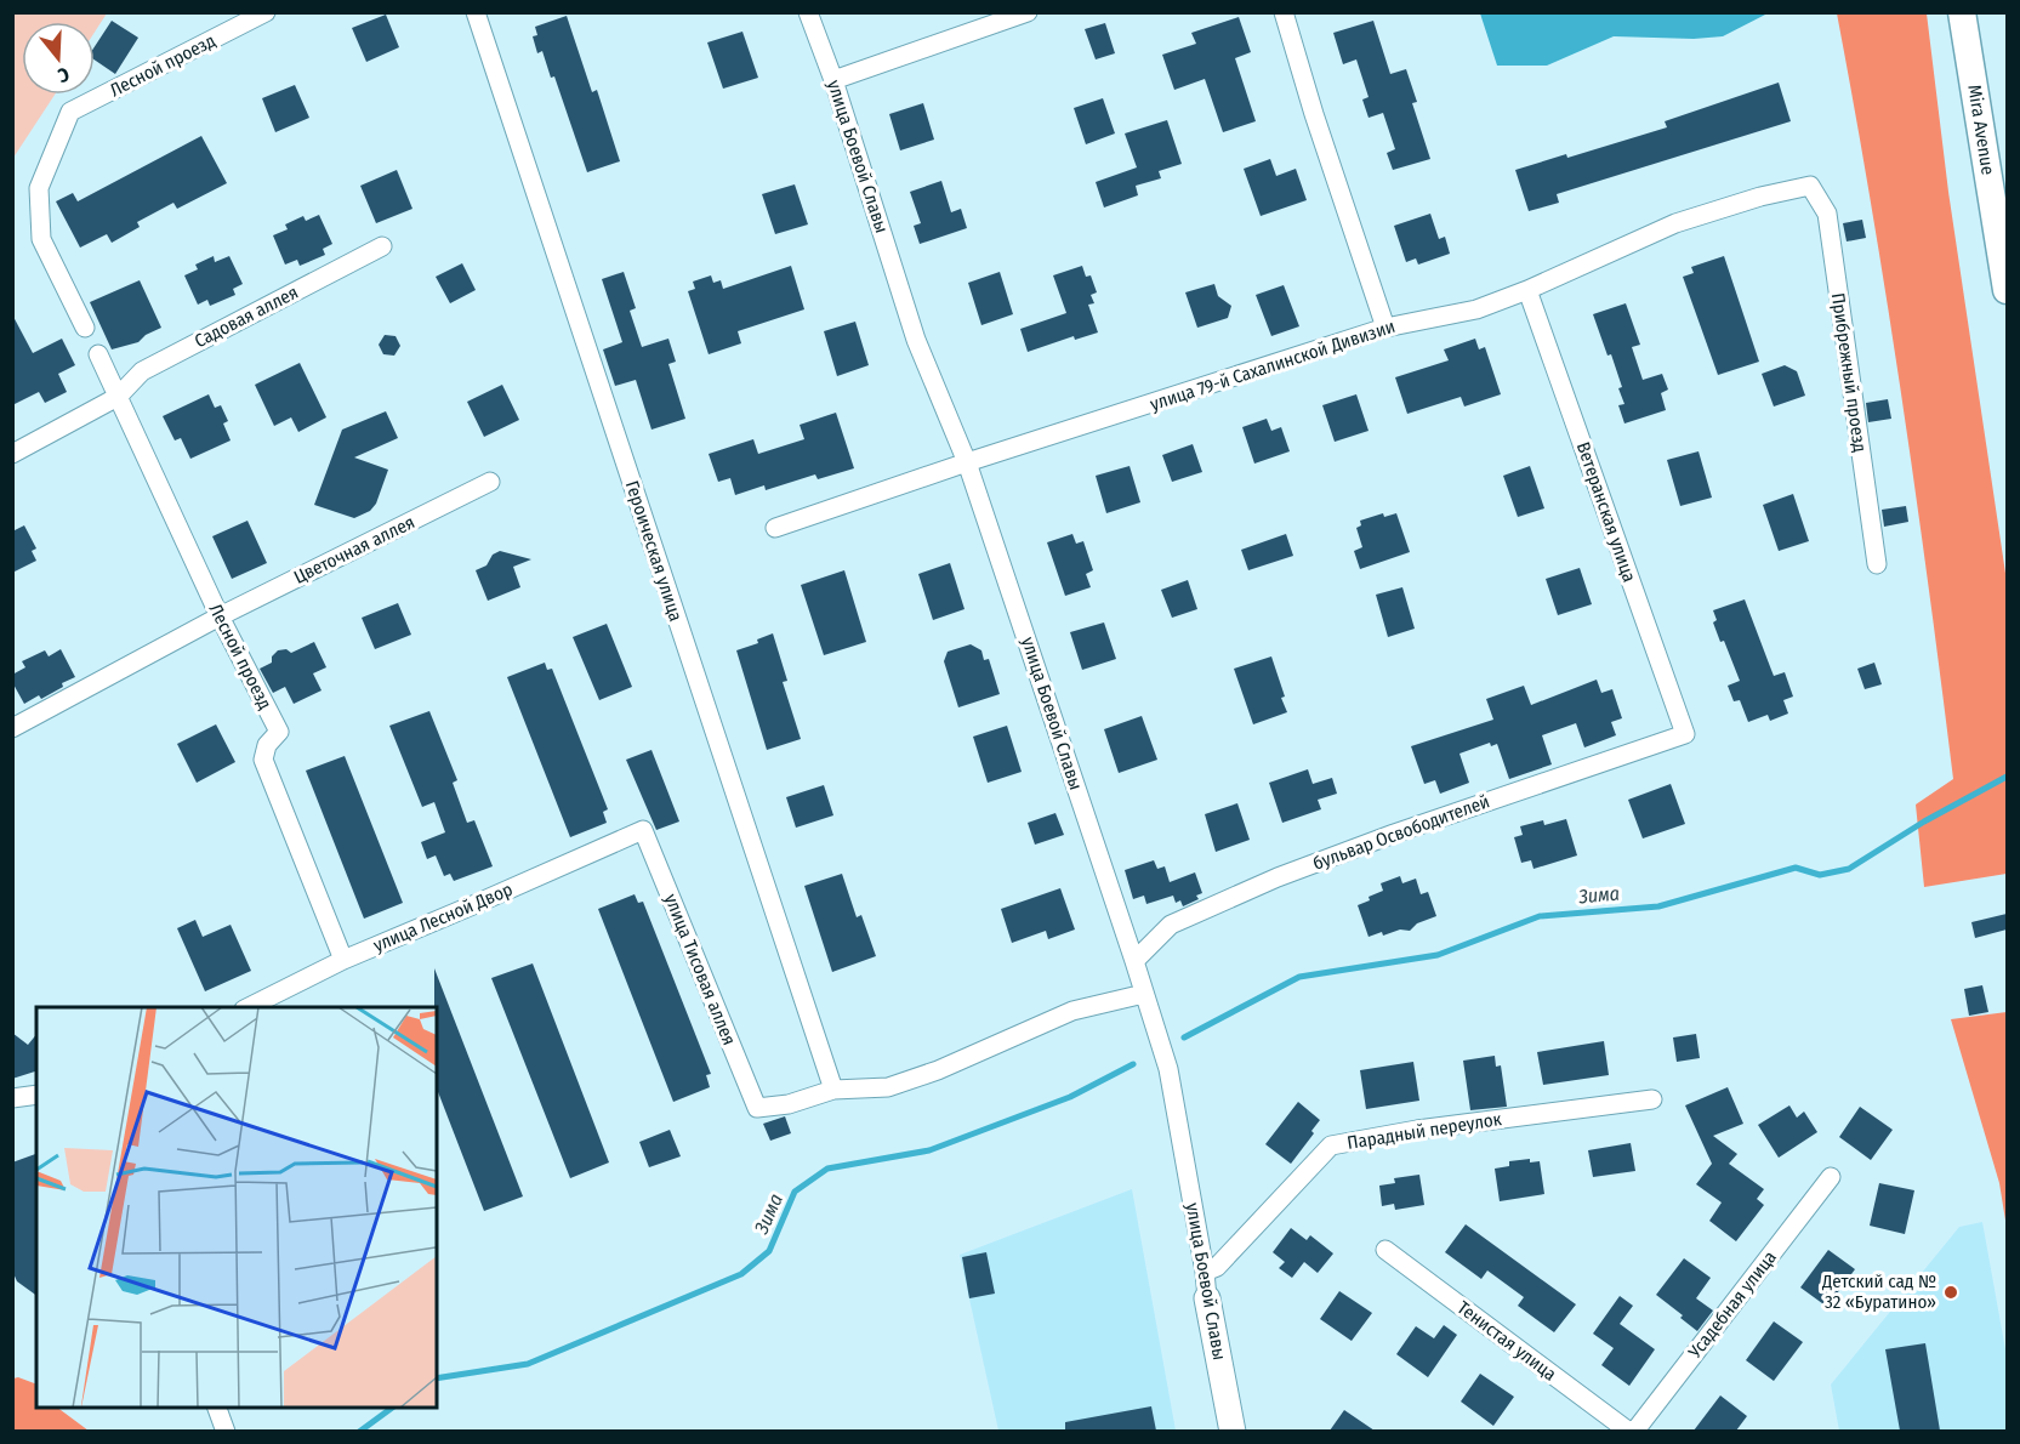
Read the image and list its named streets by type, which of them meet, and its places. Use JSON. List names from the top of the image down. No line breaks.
{"streets":{"main road":["Mira Avenue"],"street":["Лесной проезд","улица Боевой Славы","Садовая аллея","улица 79-й Сахалинской Дивизии","Прибрежный проезд","Ветеранская улица","Цветочная аллея","Героическая улица","бульвар Освободителей","улица Лесной Двор","улица Тисовая аллея","Парадный переулок","Усадебная улица","Тенистая улица"]},"crossings":[["Лесной проезд","Садовая аллея"],["Лесной проезд","Цветочная аллея"],["Лесной проезд","улица Лесной Двор"],["улица Боевой Славы","улица 79-й Сахалинской Дивизии"],["улица Боевой Славы","бульвар Освободителей"],["улица Боевой Славы","Парадный переулок"],["улица 79-й Сахалинской Дивизии","Прибрежный проезд"],["улица 79-й Сахалинской Дивизии","Ветеранская улица"],["Ветеранская улица","бульвар Освободителей"],["Героическая улица","улица Тисовая аллея"],["улица Лесной Двор","улица Тисовая аллея"],["Усадебная улица","Тенистая улица"]],"water":["Зима"],"places":["Детский сад № 32 «Буратино»"],"north":"bottom"}
